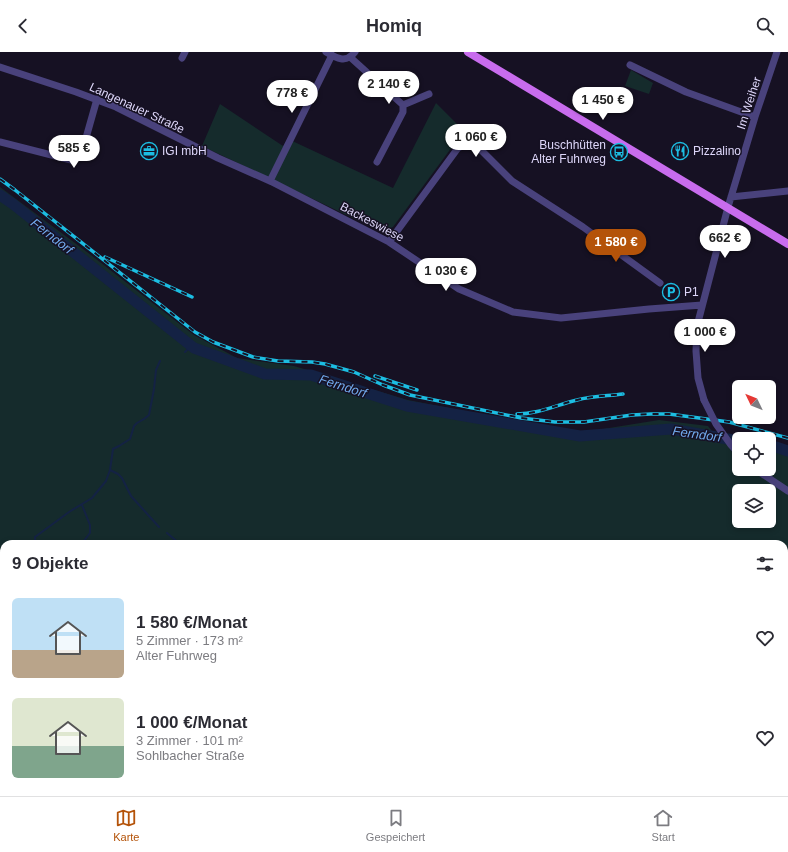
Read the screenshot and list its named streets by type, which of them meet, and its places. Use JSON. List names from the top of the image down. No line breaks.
{"streets":{"street":["Im Weiher","Langenauer Straße","Backeswiese"]},"crossings":[["Im Weiher","Backeswiese"],["Langenauer Straße","Backeswiese"]],"water":["Ferndorf"],"places":{"office":["IGI mbH"],"restaurant":["Pizzalino"],"bus stop":["Buschhütten Alter Fuhrweg"],"parking":["P1"]},"north":"top left","page":{"header":"Homiq","price":["2 140 €","778 €","1 450 €","1 060 €","585 €","662 €","1 580 €","1 030 €","1 000 €"],"heading":"9 Objekte","list":[{"name":"1 580 €/Monat","note":"5 Zimmer · 173 m² · Alter Fuhrweg"},{"name":"1 000 €/Monat","note":"3 Zimmer · 101 m² · Sohlbacher Straße"}],"tabs":["Karte","Gespeichert","Start"]}}
